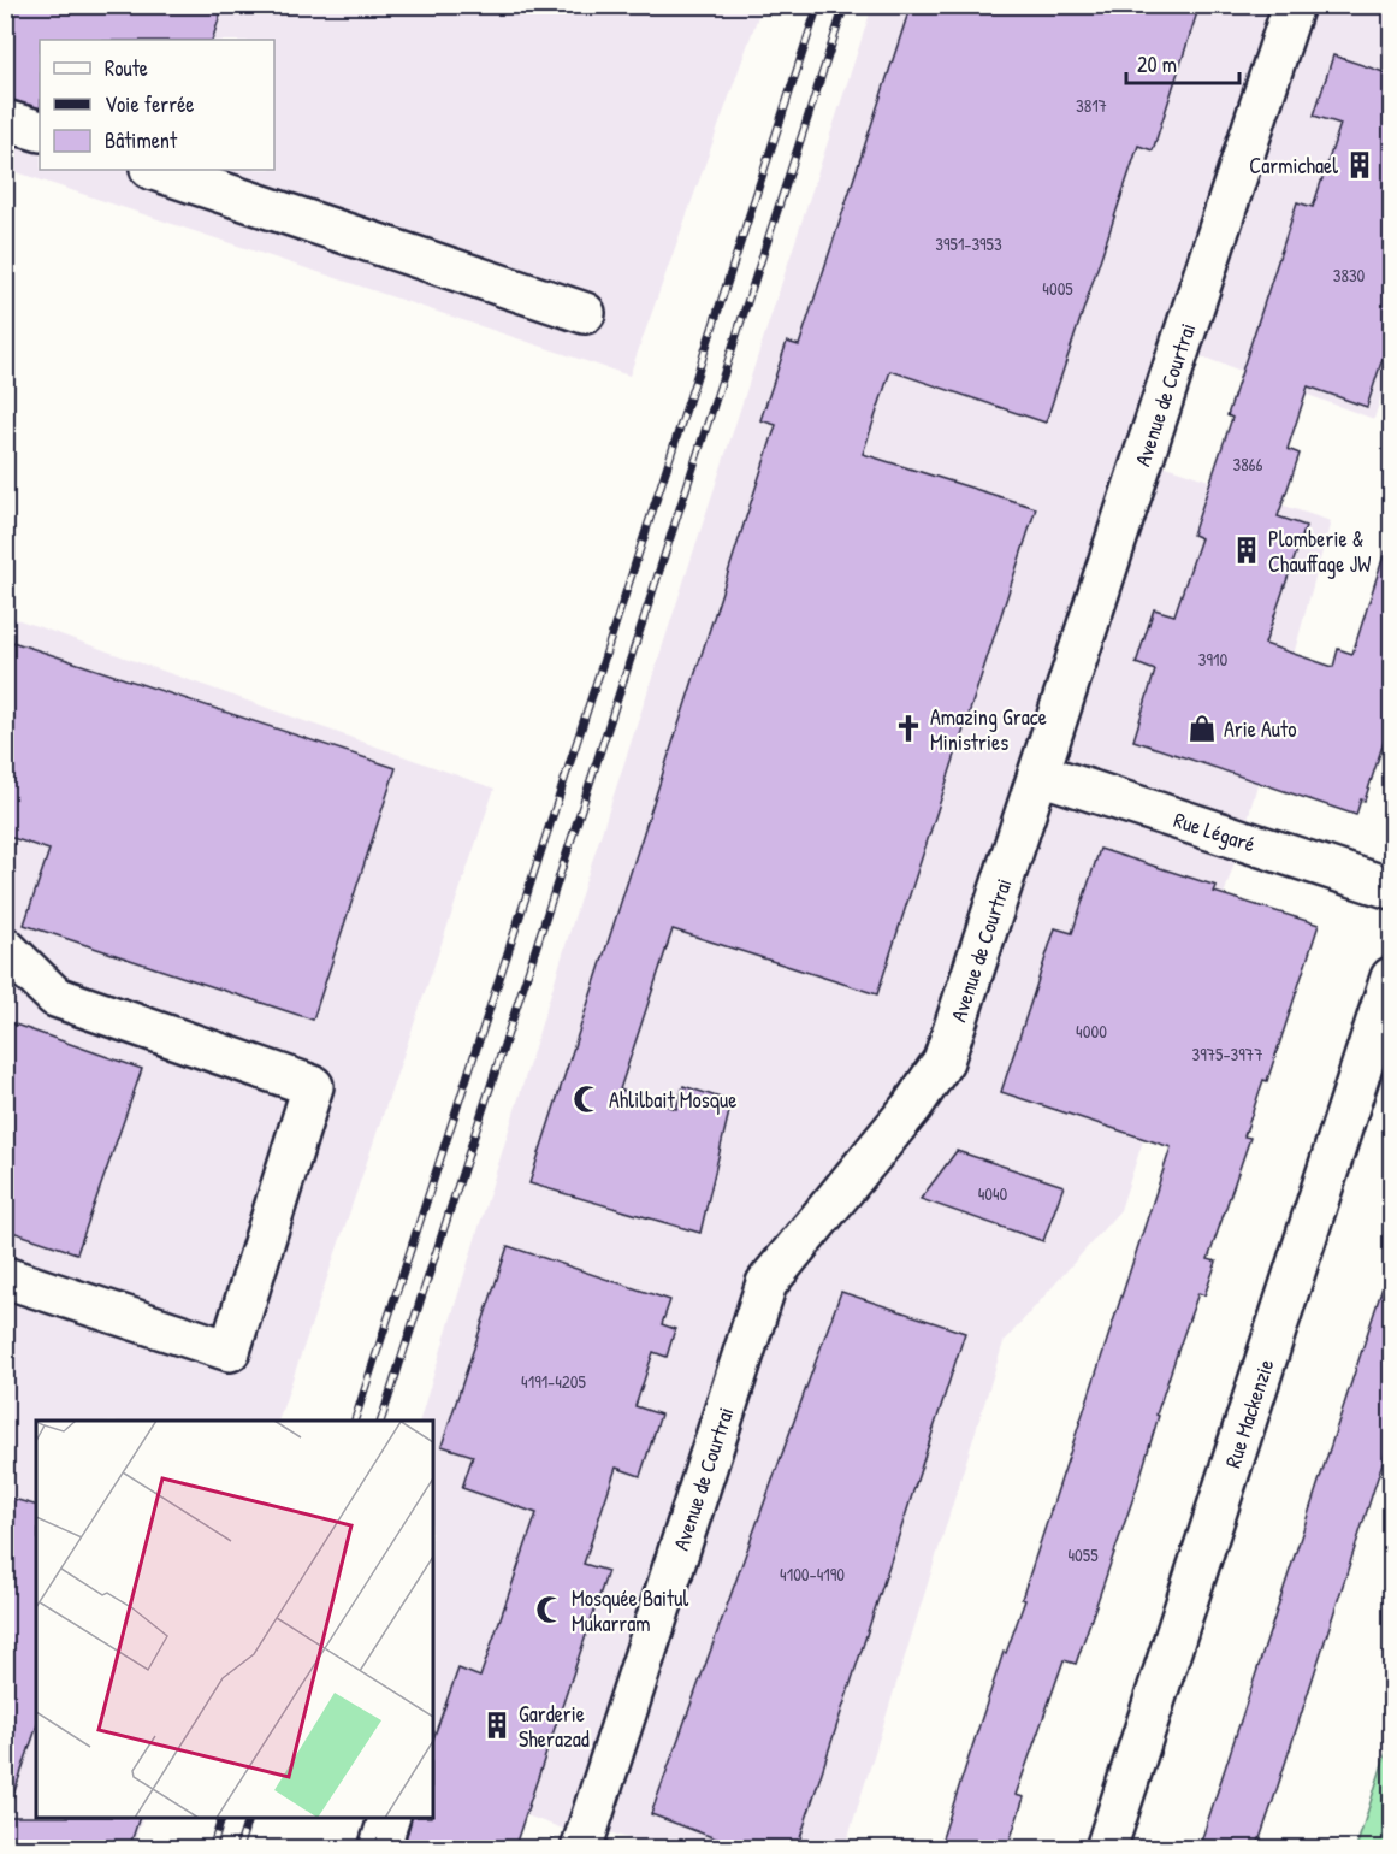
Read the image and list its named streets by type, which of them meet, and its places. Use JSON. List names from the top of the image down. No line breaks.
{"streets":{"street":["Avenue de Courtrai","Rue Légaré","Rue Mackenzie"]},"crossings":[["Avenue de Courtrai","Rue Légaré"]],"places":{"building":["Carmichael","Plomberie & Chauffage JW","Garderie Sherazad"],"church":["Amazing Grace Ministries"],"shop":["Arie Auto"],"mosque":["Ahlilbait Mosque","Mosquée Baitul Mukarram"]},"house_numbers":["3817","3951-3953","3830","4005","3866","3910","4000","3975-3977","4040","4191-4205","4055","4100-4190"],"legend":["Route","Voie ferrée","Bâtiment"],"scale_bar":"20 m"}
